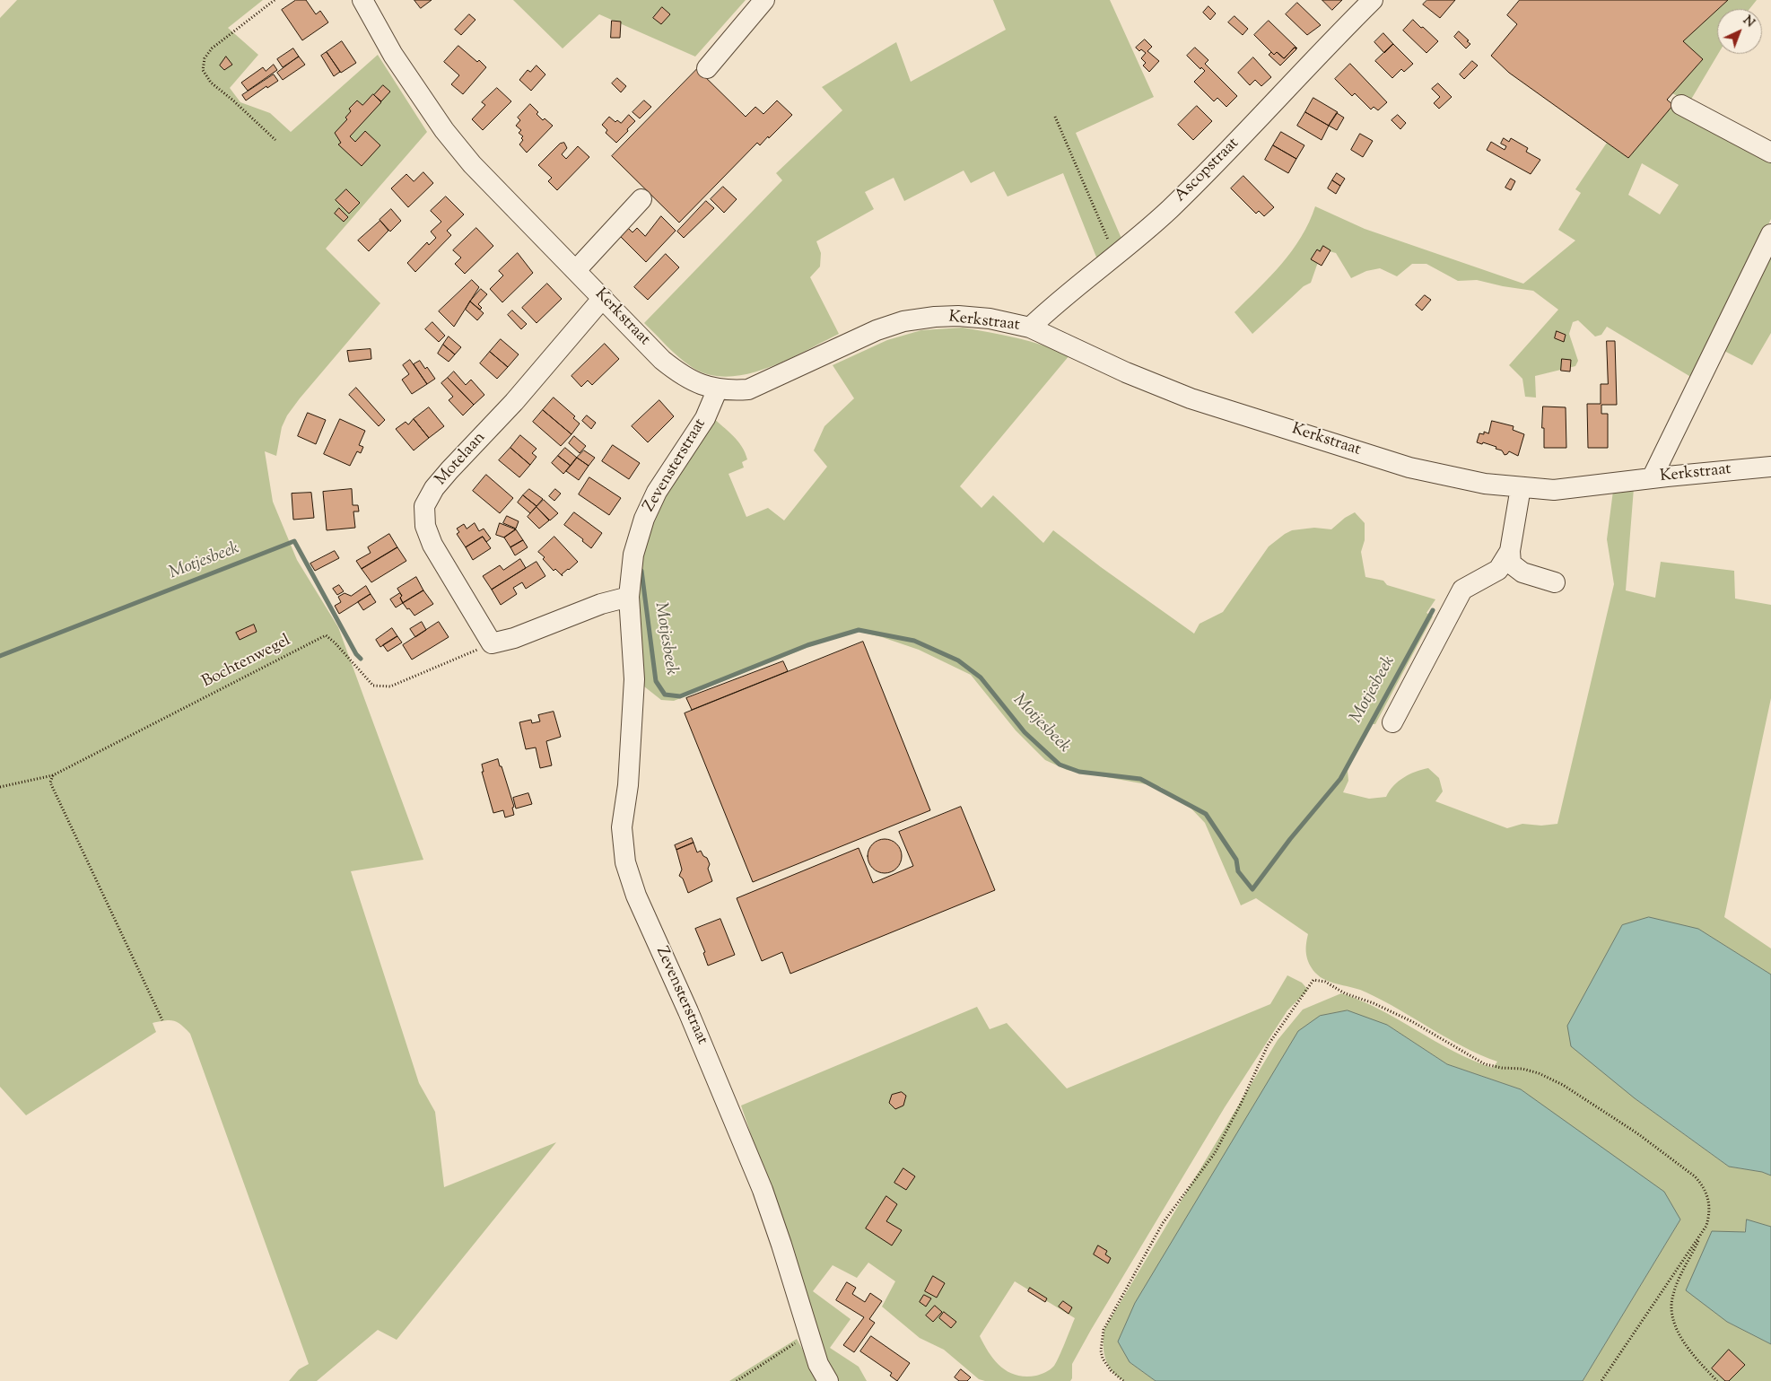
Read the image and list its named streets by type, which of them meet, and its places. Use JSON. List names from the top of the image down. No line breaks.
{"streets":{"street":["Ascopstraat","Kerkstraat","Motelaan","Zevensterstraat"],"path":["Bochtenwegel"]},"crossings":[["Ascopstraat","Kerkstraat"],["Kerkstraat","Motelaan"],["Kerkstraat","Zevensterstraat"],["Motelaan","Bochtenwegel"]],"water":["Motjesbeek"],"north":"top right"}
